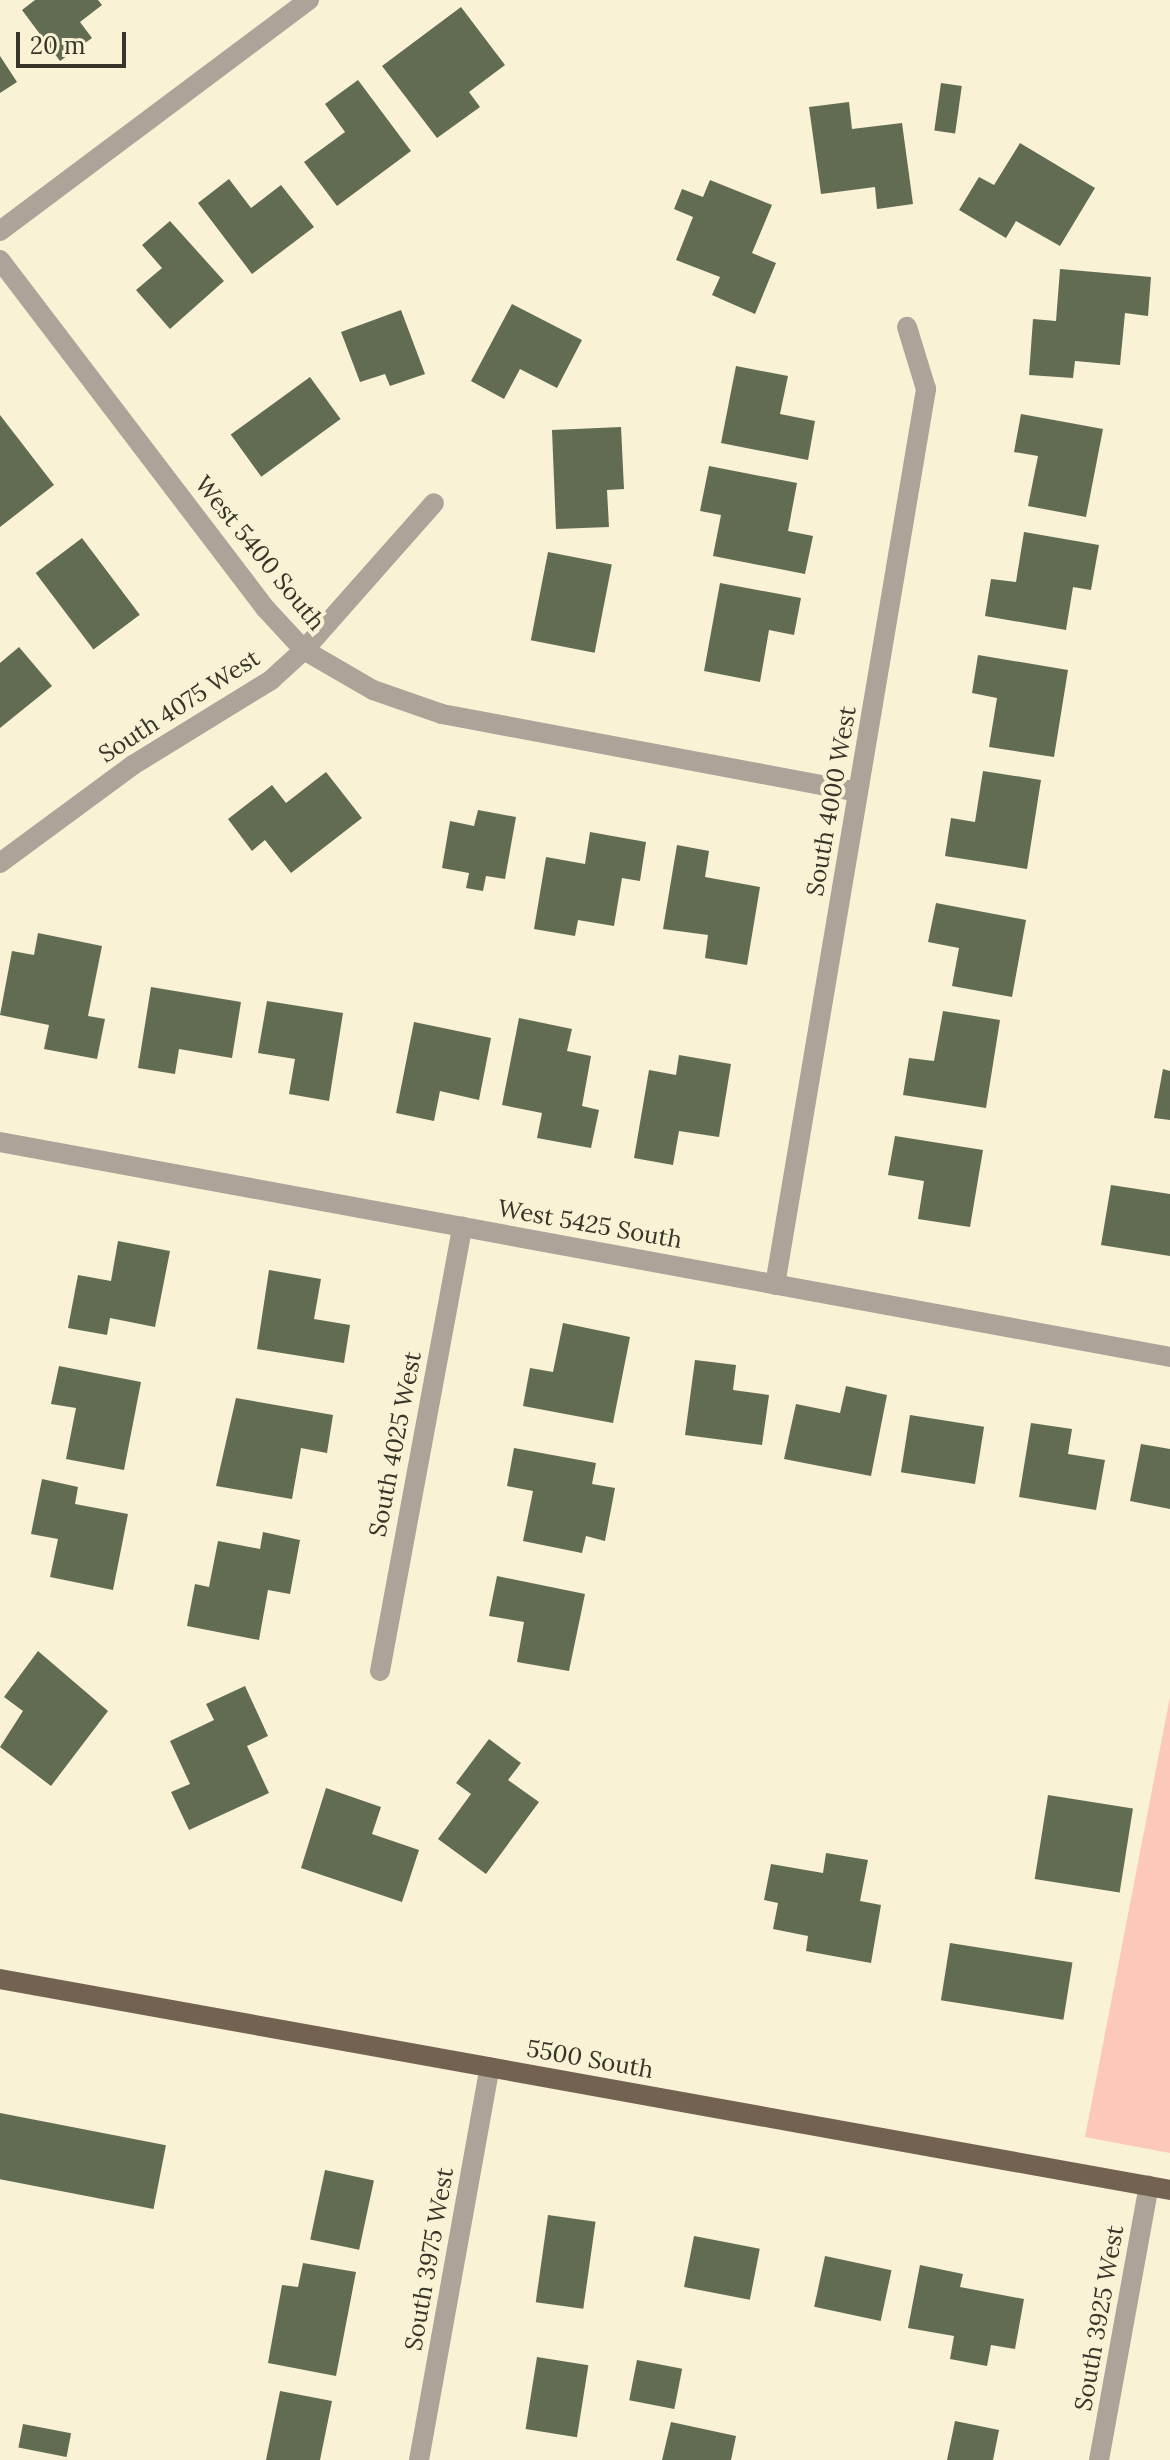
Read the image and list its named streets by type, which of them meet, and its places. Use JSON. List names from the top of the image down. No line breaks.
{"streets":{"main road":["5500 South"],"street":["West 5400 South","South 4075 West","South 4000 West","West 5425 South","South 4025 West","South 3975 West","South 3925 West"]},"crossings":[["West 5400 South","South 4075 West"],["West 5400 South","South 4000 West"],["South 4000 West","West 5425 South"],["West 5425 South","South 4025 West"],["5500 South","South 3975 West"],["5500 South","South 3925 West"]],"scale_bar":"20 m"}
